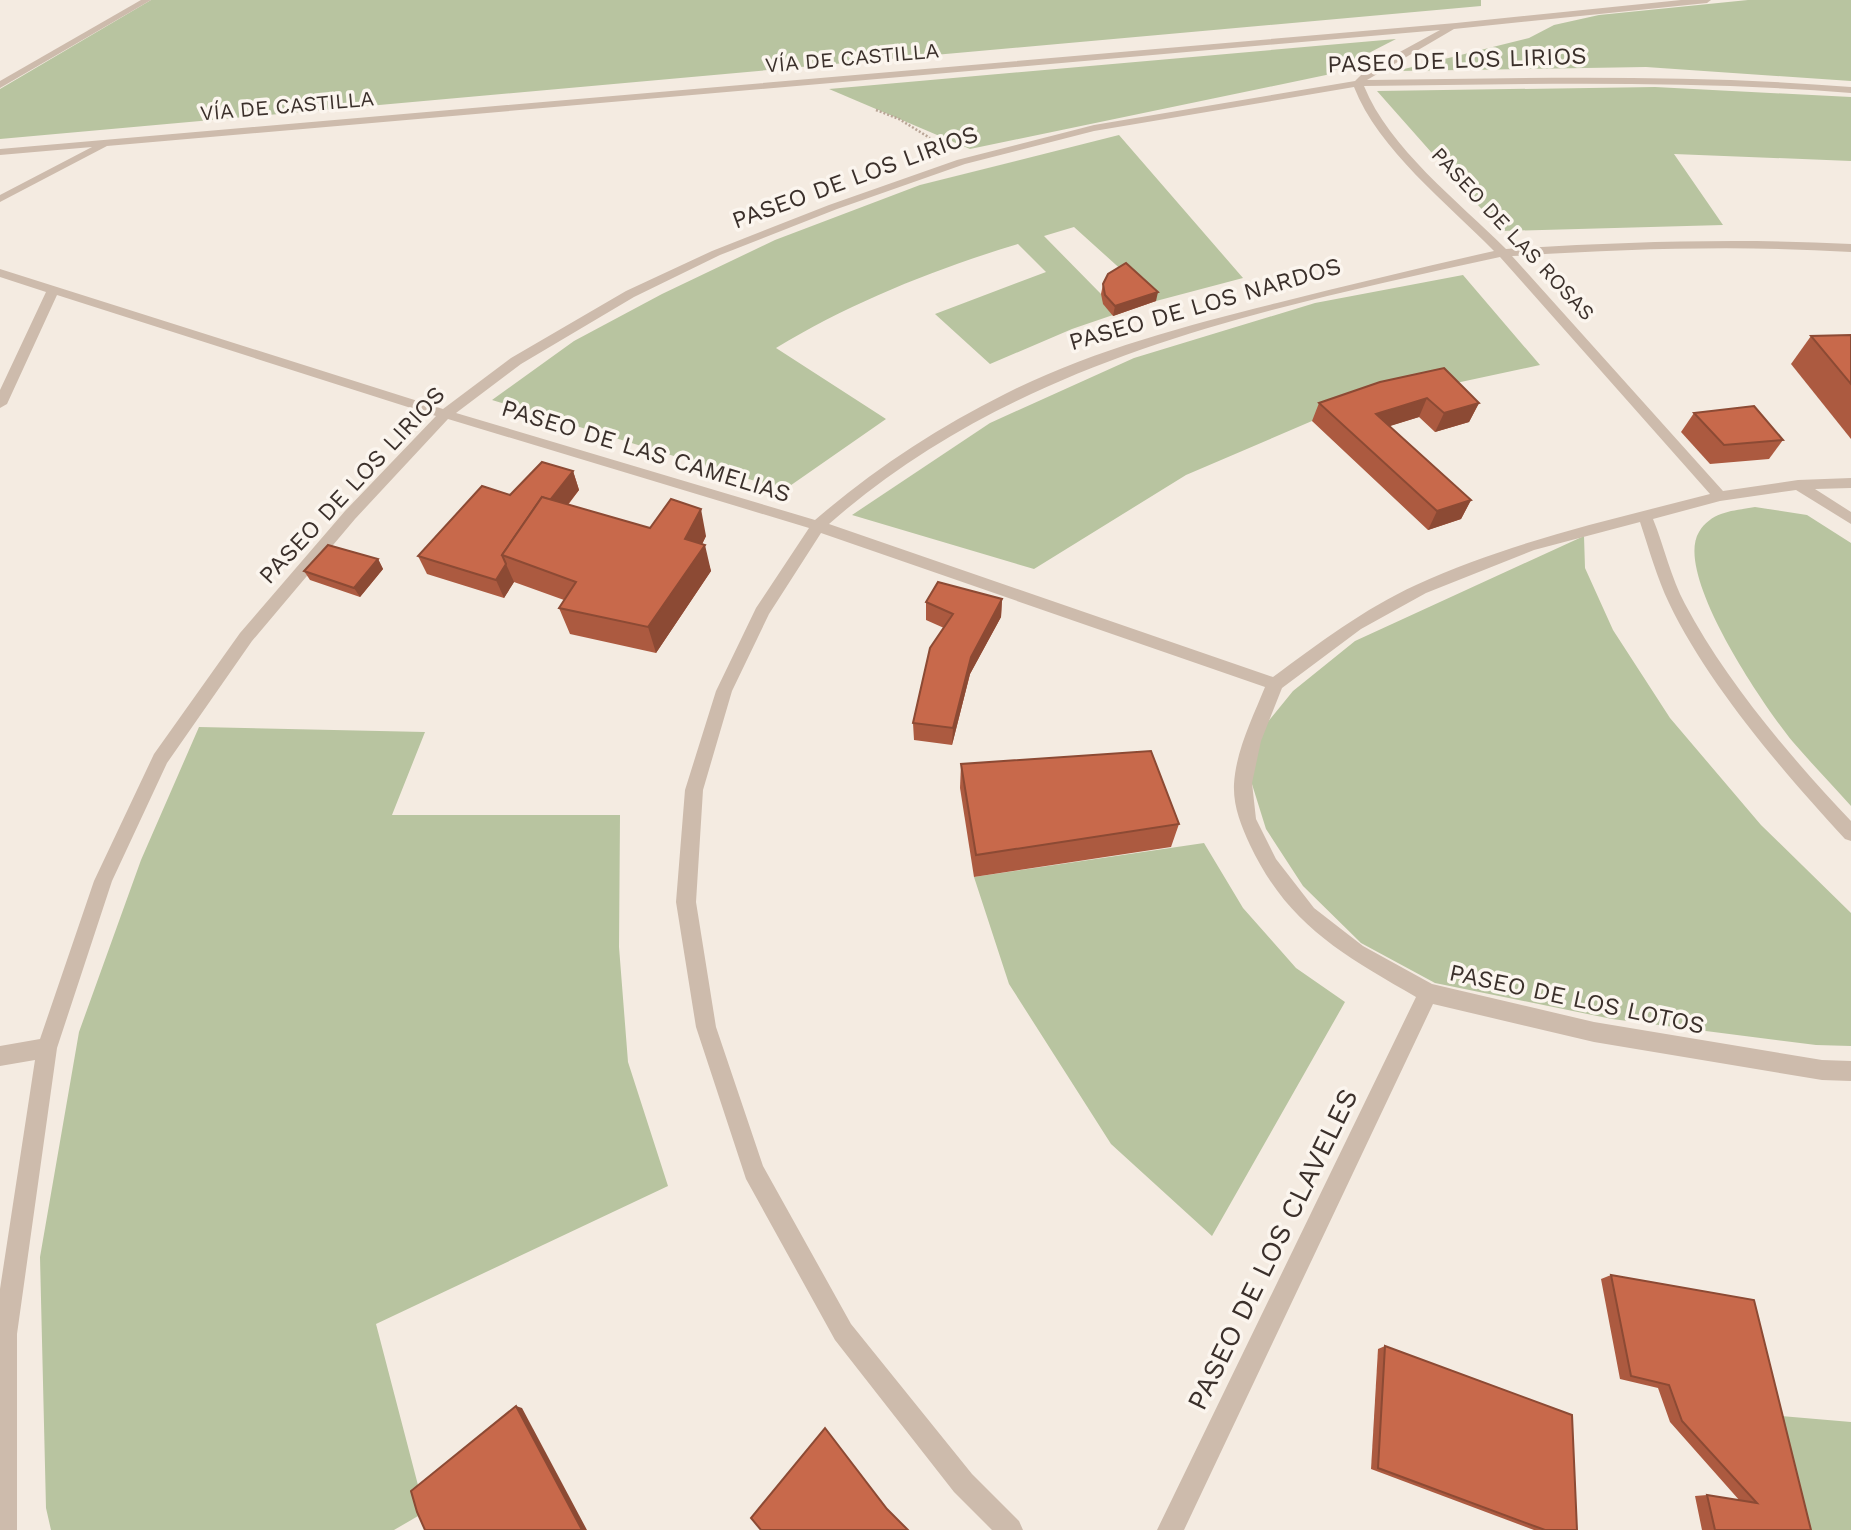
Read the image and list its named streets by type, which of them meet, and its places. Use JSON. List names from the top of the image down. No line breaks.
{"streets":{"street":["VÍA DE CASTILLA","PASEO DE LOS LIRIOS","PASEO DE LAS ROSAS","PASEO DE LOS NARDOS","PASEO DE LAS CAMELIAS","PASEO DE LOS LOTOS","PASEO DE LOS CLAVELES"]},"crossings":[["PASEO DE LOS LIRIOS","PASEO DE LAS ROSAS"],["PASEO DE LOS LIRIOS","PASEO DE LAS CAMELIAS"],["PASEO DE LAS ROSAS","PASEO DE LOS NARDOS"],["PASEO DE LOS NARDOS","PASEO DE LAS CAMELIAS"],["PASEO DE LAS CAMELIAS","PASEO DE LOS LOTOS"],["PASEO DE LOS LOTOS","PASEO DE LOS CLAVELES"]]}
